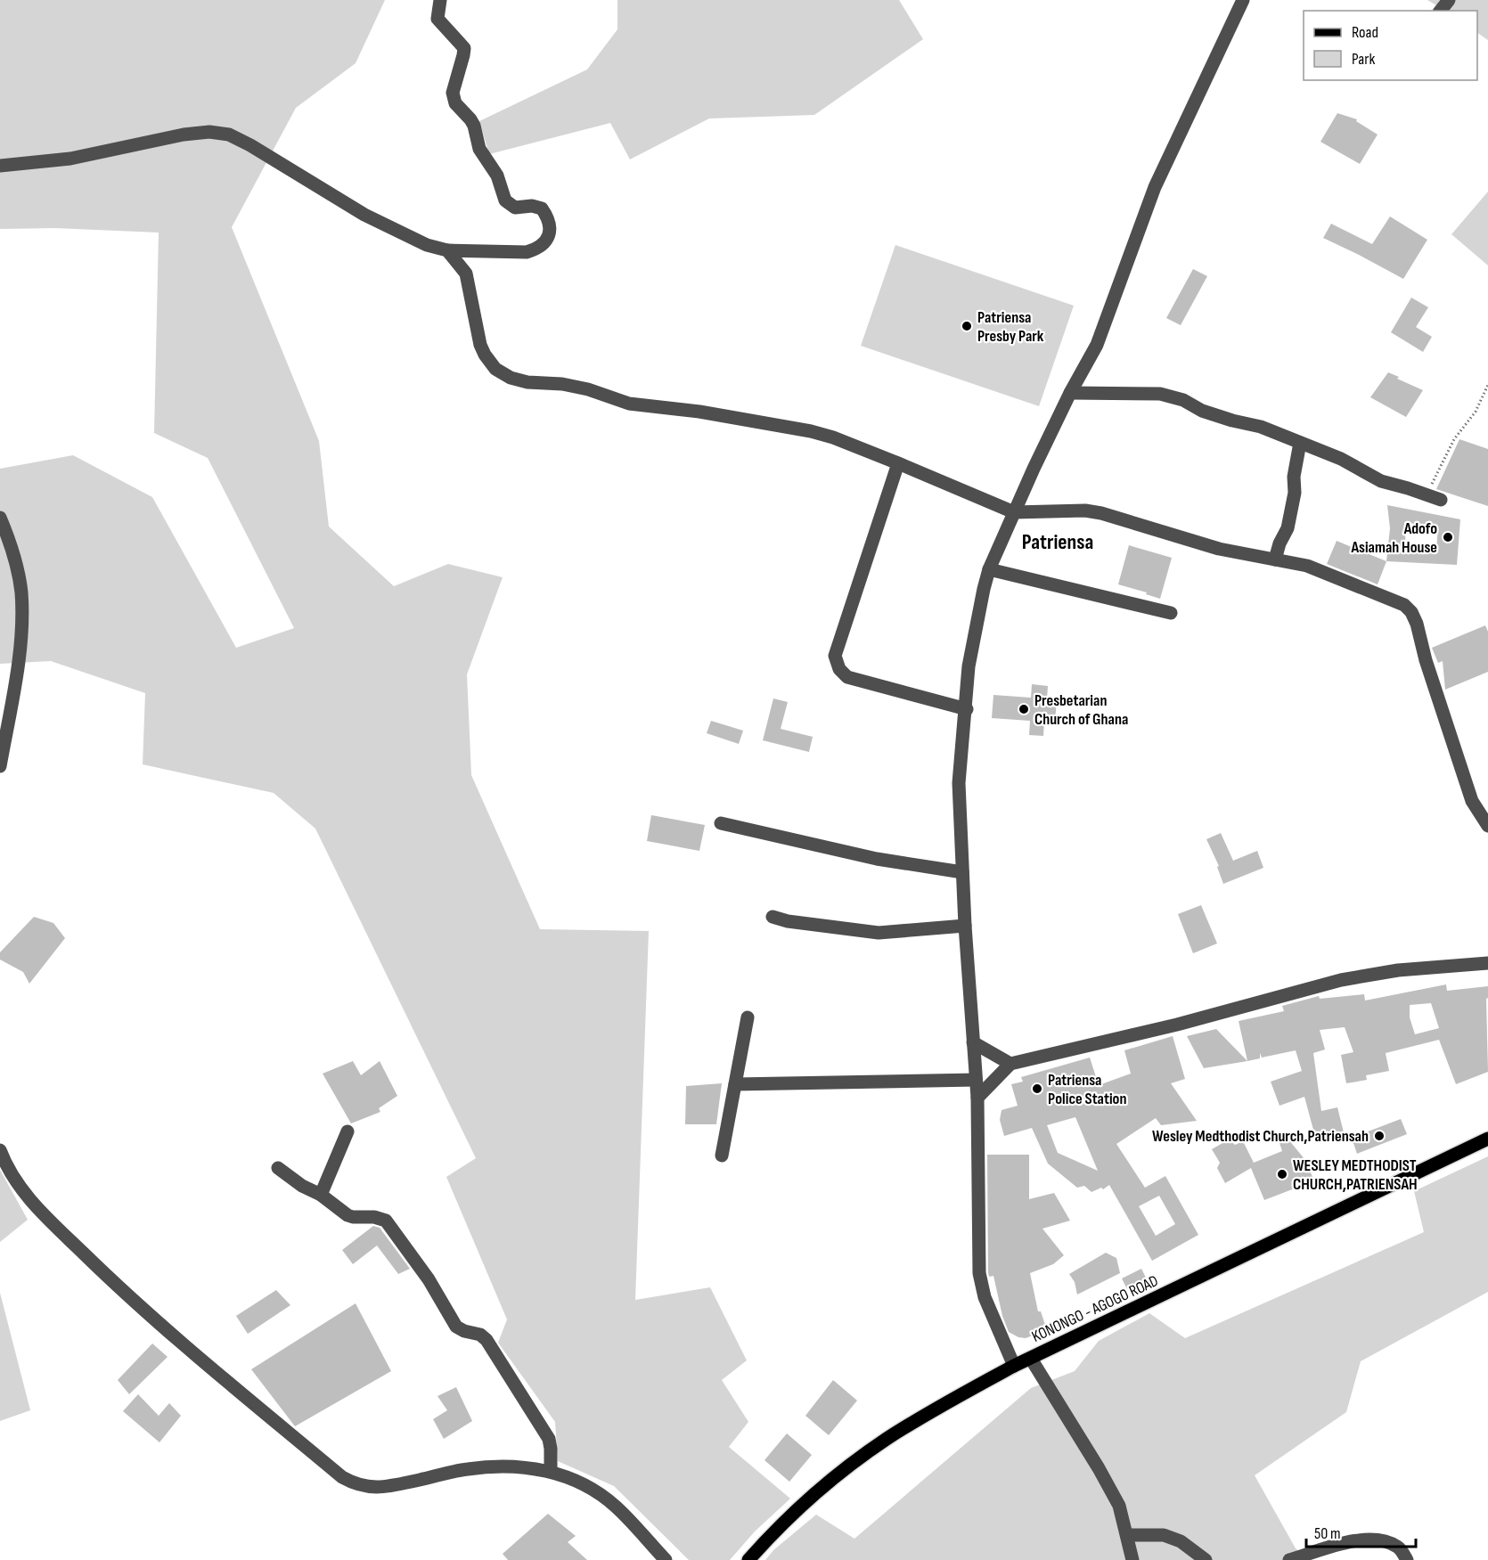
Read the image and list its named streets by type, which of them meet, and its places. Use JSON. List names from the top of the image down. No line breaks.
{"streets":{"main road":["KONONGO - AGOGO ROAD"]},"districts":["Patriensa"],"places":["Patriensa Presby Park","Adofo Asiamah House","Presbetarian Church of Ghana","Patriensa Police Station","Wesley Medthodist Church,Patriensah","WESLEY MEDTHODIST CHURCH,PATRIENSAH"],"legend":["Road","Park"],"scale_bar":"50 m"}
